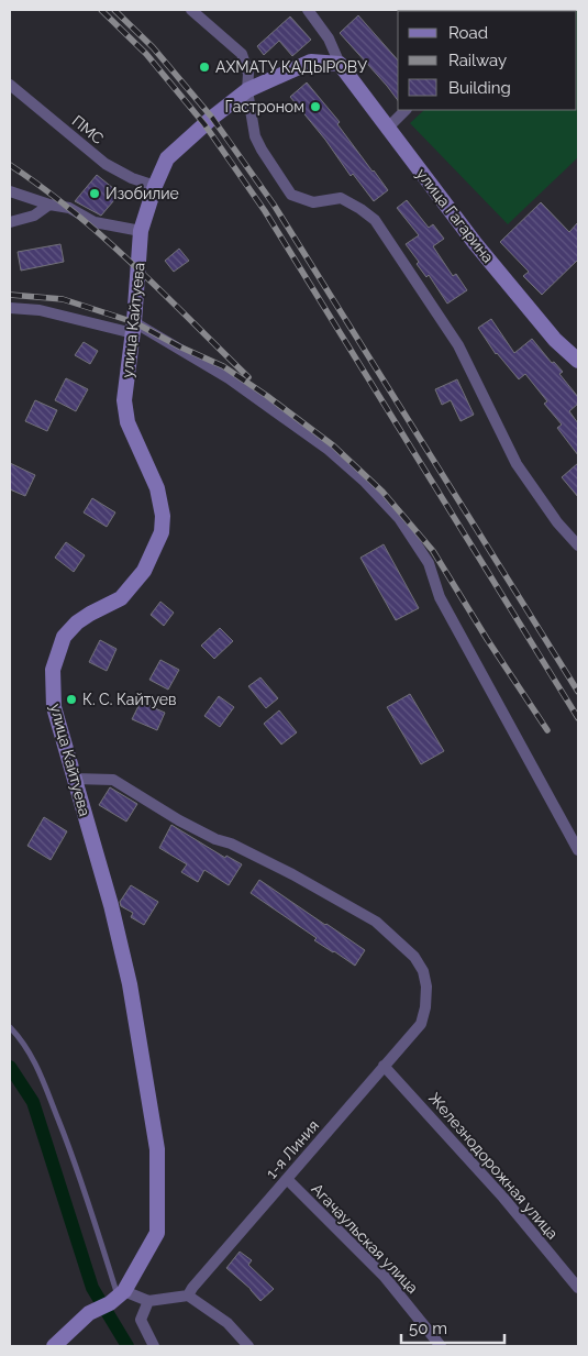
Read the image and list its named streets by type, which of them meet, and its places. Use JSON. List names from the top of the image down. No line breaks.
{"streets":{"main road":["улица Гагарина","улица Кайтуева"],"street":["ПМС","1-я Линия","Железнодорожная улица","Агачаульская улица"]},"crossings":[["ПМС","улица Кайтуева"],["улица Гагарина","улица Кайтуева"],["улица Кайтуева","1-я Линия"],["1-я Линия","Железнодорожная улица"],["1-я Линия","Агачаульская улица"]],"places":["АХМАТУ КАДЫРОВУ","Гастроном","Изобилие","К. С. Кайтуев"],"legend":["Road","Railway","Building"],"scale_bar":"50 m"}
